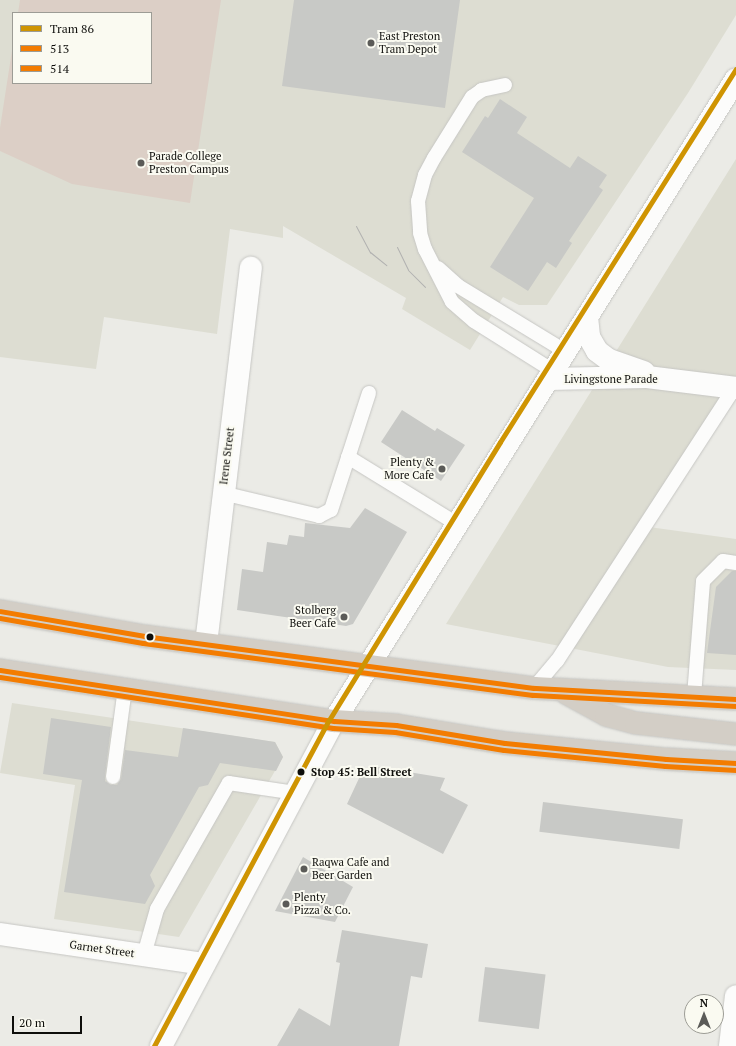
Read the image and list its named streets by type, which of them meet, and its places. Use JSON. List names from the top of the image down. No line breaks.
{"streets":{"main road":["Livingstone Parade","Irene Street","Garnet Street"]},"places":["East Preston Tram Depot","Parade College Preston Campus","Plenty & More Cafe","Stolberg Beer Cafe","Stop 45: Bell Street","Raqwa Cafe and Beer Garden","Plenty Pizza & Co."],"lines":["tram line 86","transit line 513","transit line 514"],"legend":["Tram 86","513","514"],"scale_bar":"20 m","north":"top"}
